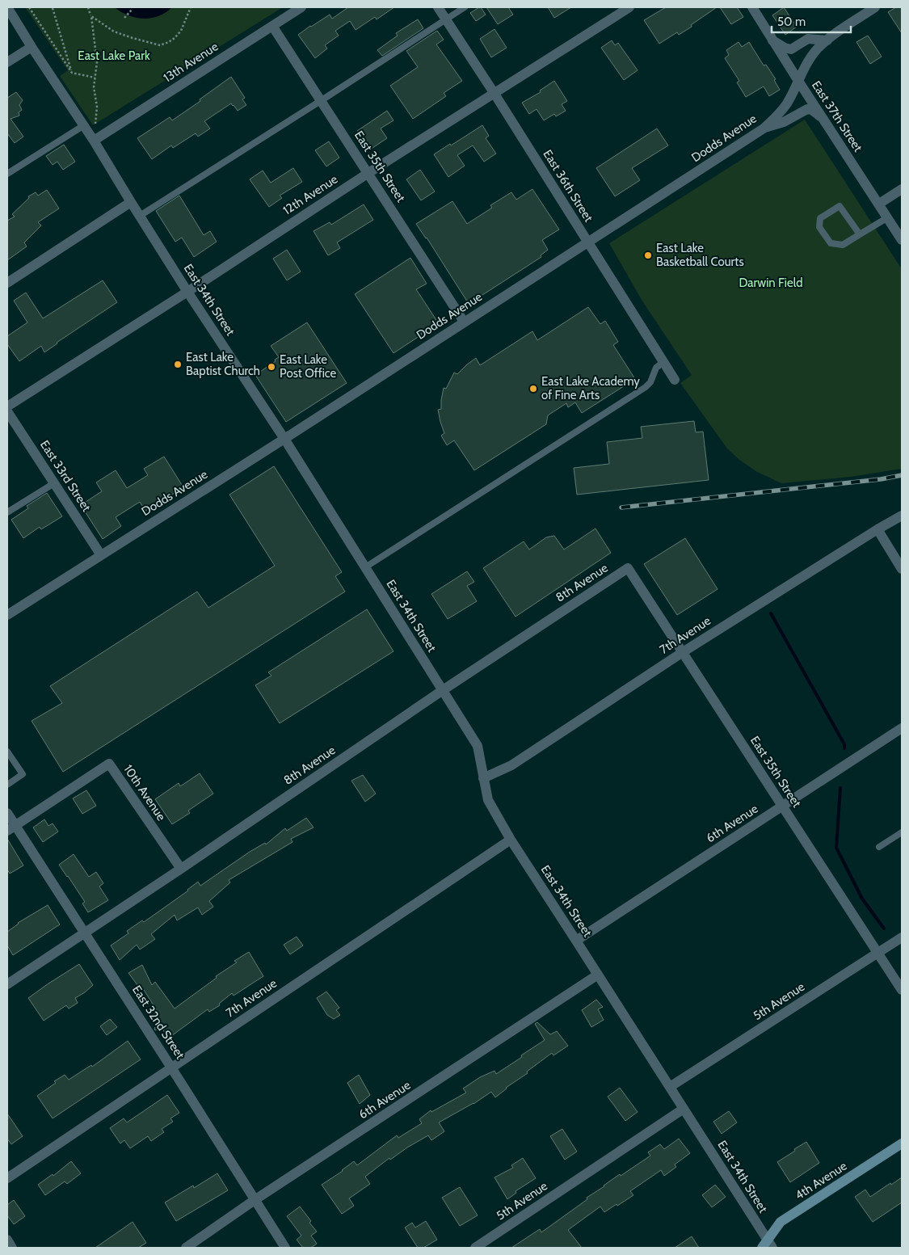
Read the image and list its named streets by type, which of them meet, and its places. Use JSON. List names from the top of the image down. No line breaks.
{"streets":{"main road":["4th Avenue"],"street":["13th Avenue","East 37th Street","Dodds Avenue","East 35th Street","East 36th Street","12th Avenue","East 34th Street","East 33rd Street","8th Avenue","7th Avenue","10th Avenue","6th Avenue","5th Avenue","East 32nd Street"]},"crossings":[["13th Avenue","East 35th Street"],["13th Avenue","East 34th Street"],["East 37th Street","Dodds Avenue"],["Dodds Avenue","East 35th Street"],["Dodds Avenue","East 36th Street"],["Dodds Avenue","East 34th Street"],["Dodds Avenue","East 33rd Street"],["East 35th Street","12th Avenue"],["East 35th Street","8th Avenue"],["East 35th Street","7th Avenue"],["East 35th Street","6th Avenue"],["East 35th Street","5th Avenue"],["East 36th Street","12th Avenue"],["12th Avenue","East 34th Street"],["East 34th Street","8th Avenue"],["East 34th Street","7th Avenue"],["East 34th Street","6th Avenue"],["East 34th Street","5th Avenue"],["East 34th Street","4th Avenue"],["8th Avenue","10th Avenue"],["8th Avenue","East 32nd Street"],["7th Avenue","East 32nd Street"],["10th Avenue","East 32nd Street"],["6th Avenue","East 32nd Street"]],"parks":["East Lake Park","Darwin Field"],"places":["East Lake Basketball Courts","East Lake Baptist Church","East Lake Post Office","East Lake Academy of Fine Arts"],"scale_bar":"50 m"}
